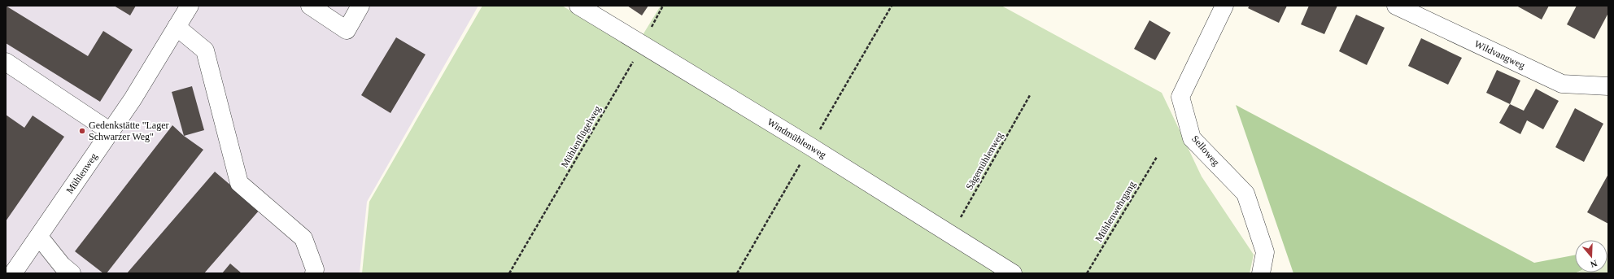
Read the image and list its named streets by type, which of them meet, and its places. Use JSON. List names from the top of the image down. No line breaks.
{"streets":{"street":["Wildvangweg","Windmühlenweg","Selloweg","Mühlenweg"],"path":["Mühlenflügelweg","Sägemühlenweg","Mühlenwehrgang"]},"crossings":[["Mühlenflügelweg","Windmühlenweg"],["Windmühlenweg","Sägemühlenweg"]],"places":["Gedenkstätte \"Lager Schwarzer Weg\""],"north":"bottom"}
